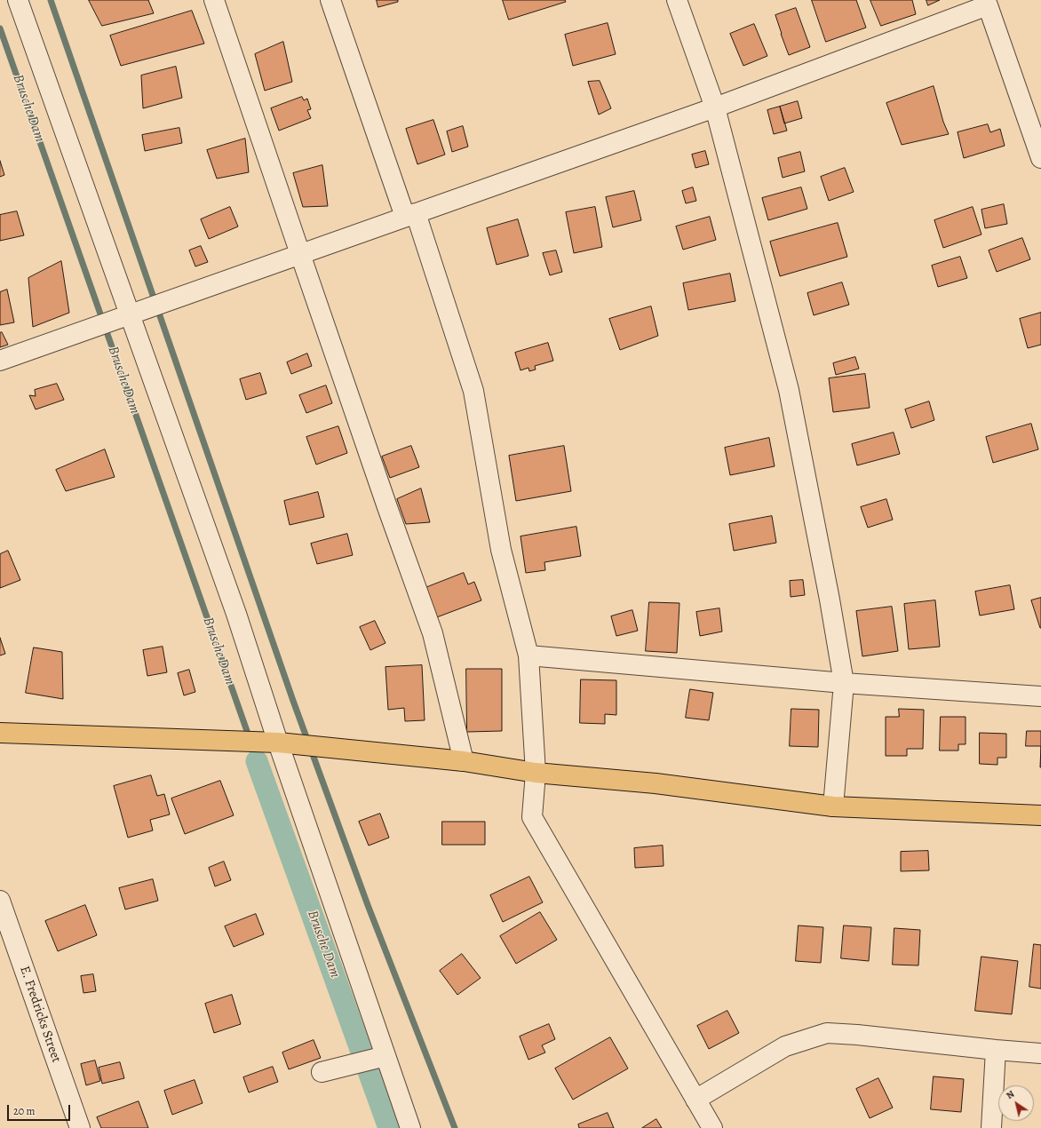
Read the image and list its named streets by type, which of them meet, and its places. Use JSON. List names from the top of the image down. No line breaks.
{"streets":{"street":["E. Fredricks Street"]},"water":["Brusche Dam"],"scale_bar":"20 m","north":"top left"}
